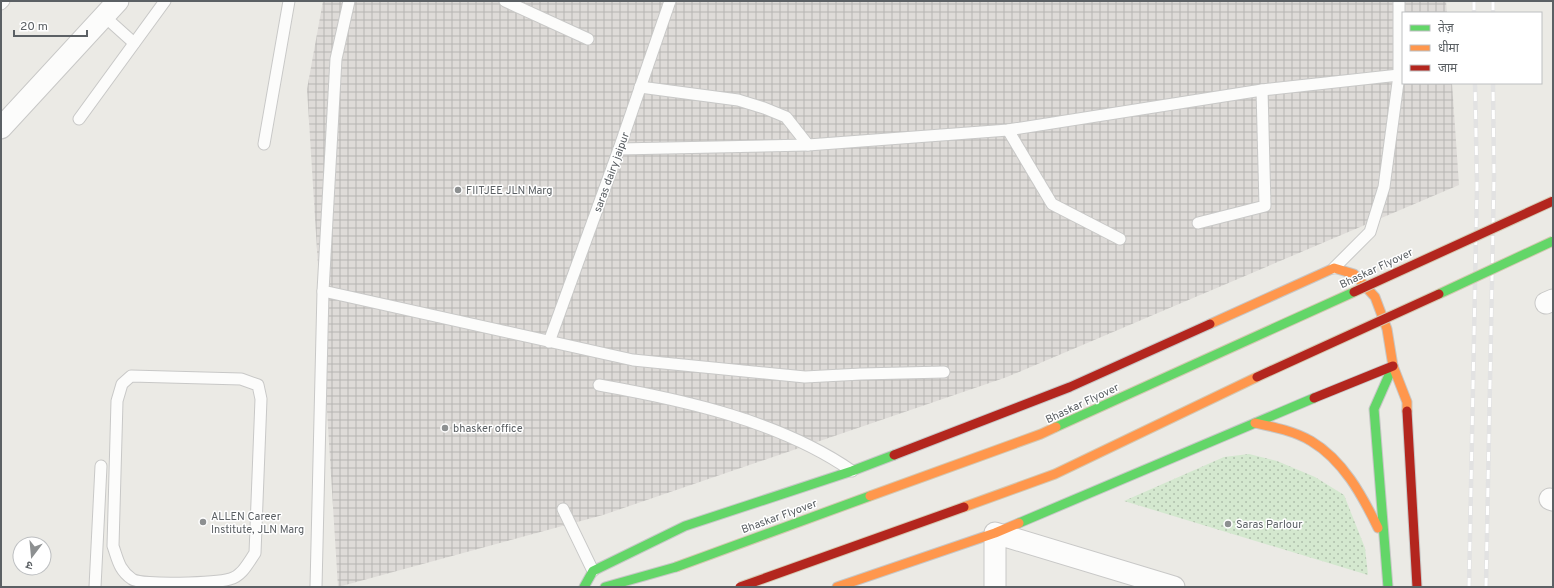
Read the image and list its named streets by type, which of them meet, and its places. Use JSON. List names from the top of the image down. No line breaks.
{"streets":{"street":["Bhaskar Flyover"],"lane":["saras dairy jaipur"]},"places":["FIITJEE JLN Marg","bhasker office","ALLEN Career Institute, JLN Marg","Saras Parlour"],"legend":["तेज़","धीमा","जाम"],"scale_bar":"20 m","north":"bottom"}
